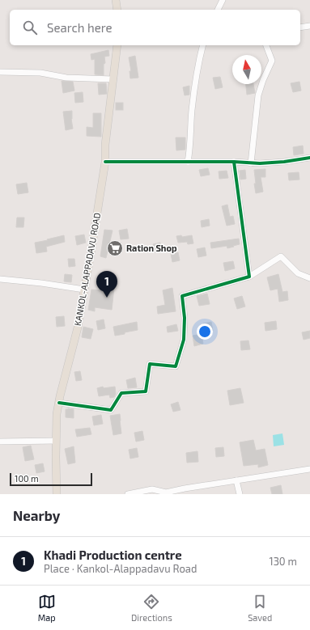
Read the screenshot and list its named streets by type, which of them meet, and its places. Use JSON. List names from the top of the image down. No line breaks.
{"streets":{"main road":["KANKOL-ALAPPADAVU ROAD"]},"places":{"supermarket":["Ration Shop"]},"scale_bar":"100 m","north":"top","page":{"search":"Search here","pins":"1","scale":"100 m","heading":"Nearby","list":[{"mark":"1","name":"Khadi Production centre","note":"Place · Kankol-Alappadavu Road","value":"130 m"}],"nav":["Map","Directions","Saved"]}}
